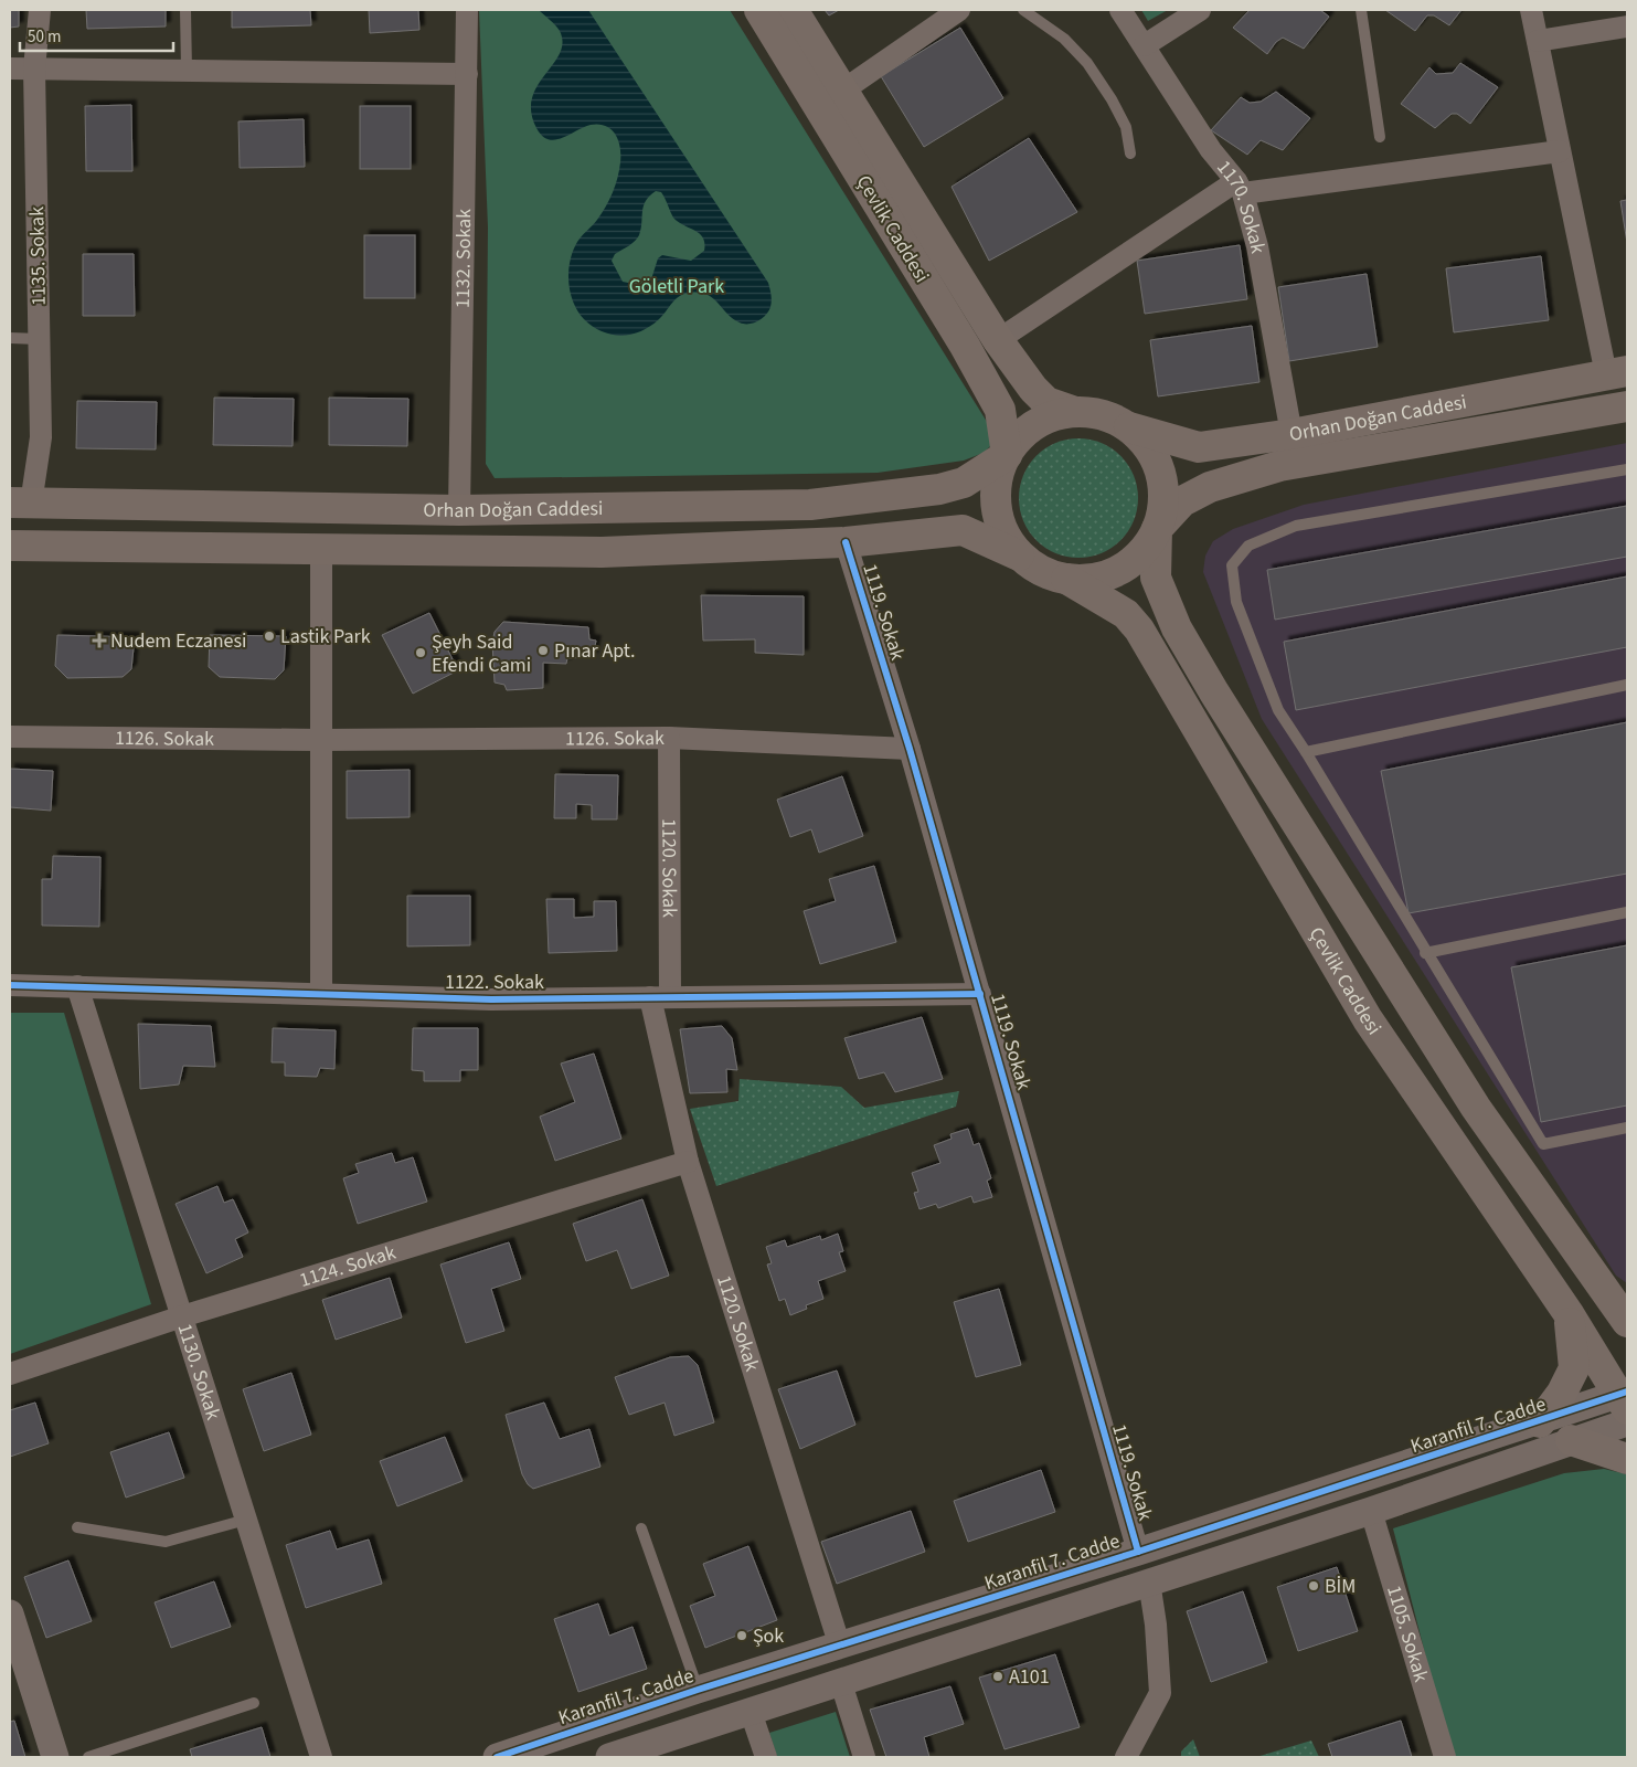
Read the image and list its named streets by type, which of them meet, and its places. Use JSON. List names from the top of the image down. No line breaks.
{"streets":{"main road":["Çevlik Caddesi","Orhan Doğan Caddesi"],"street":["1170. Sokak","1135. Sokak","1132. Sokak","1119. Sokak","1126. Sokak","1120. Sokak","1122. Sokak","1124. Sokak","1130. Sokak","Karanfil 7. Cadde","1105. Sokak"]},"crossings":[["1170. Sokak","Orhan Doğan Caddesi"],["Çevlik Caddesi","Orhan Doğan Caddesi"],["Çevlik Caddesi","Karanfil 7. Cadde"],["1135. Sokak","Orhan Doğan Caddesi"],["1132. Sokak","Orhan Doğan Caddesi"],["1119. Sokak","1126. Sokak"],["1119. Sokak","1122. Sokak"],["1119. Sokak","Karanfil 7. Cadde"],["1126. Sokak","1120. Sokak"],["1120. Sokak","1122. Sokak"],["1120. Sokak","1124. Sokak"],["1120. Sokak","Karanfil 7. Cadde"],["1122. Sokak","1130. Sokak"],["1124. Sokak","1130. Sokak"]],"parks":["Göletli Park"],"places":{"other":["Lastik Park","Pınar Apt.","Şeyh Said Efendi Cami","BİM","Şok","A101"],"health":["Nudem Eczanesi"]},"scale_bar":"50 m"}
